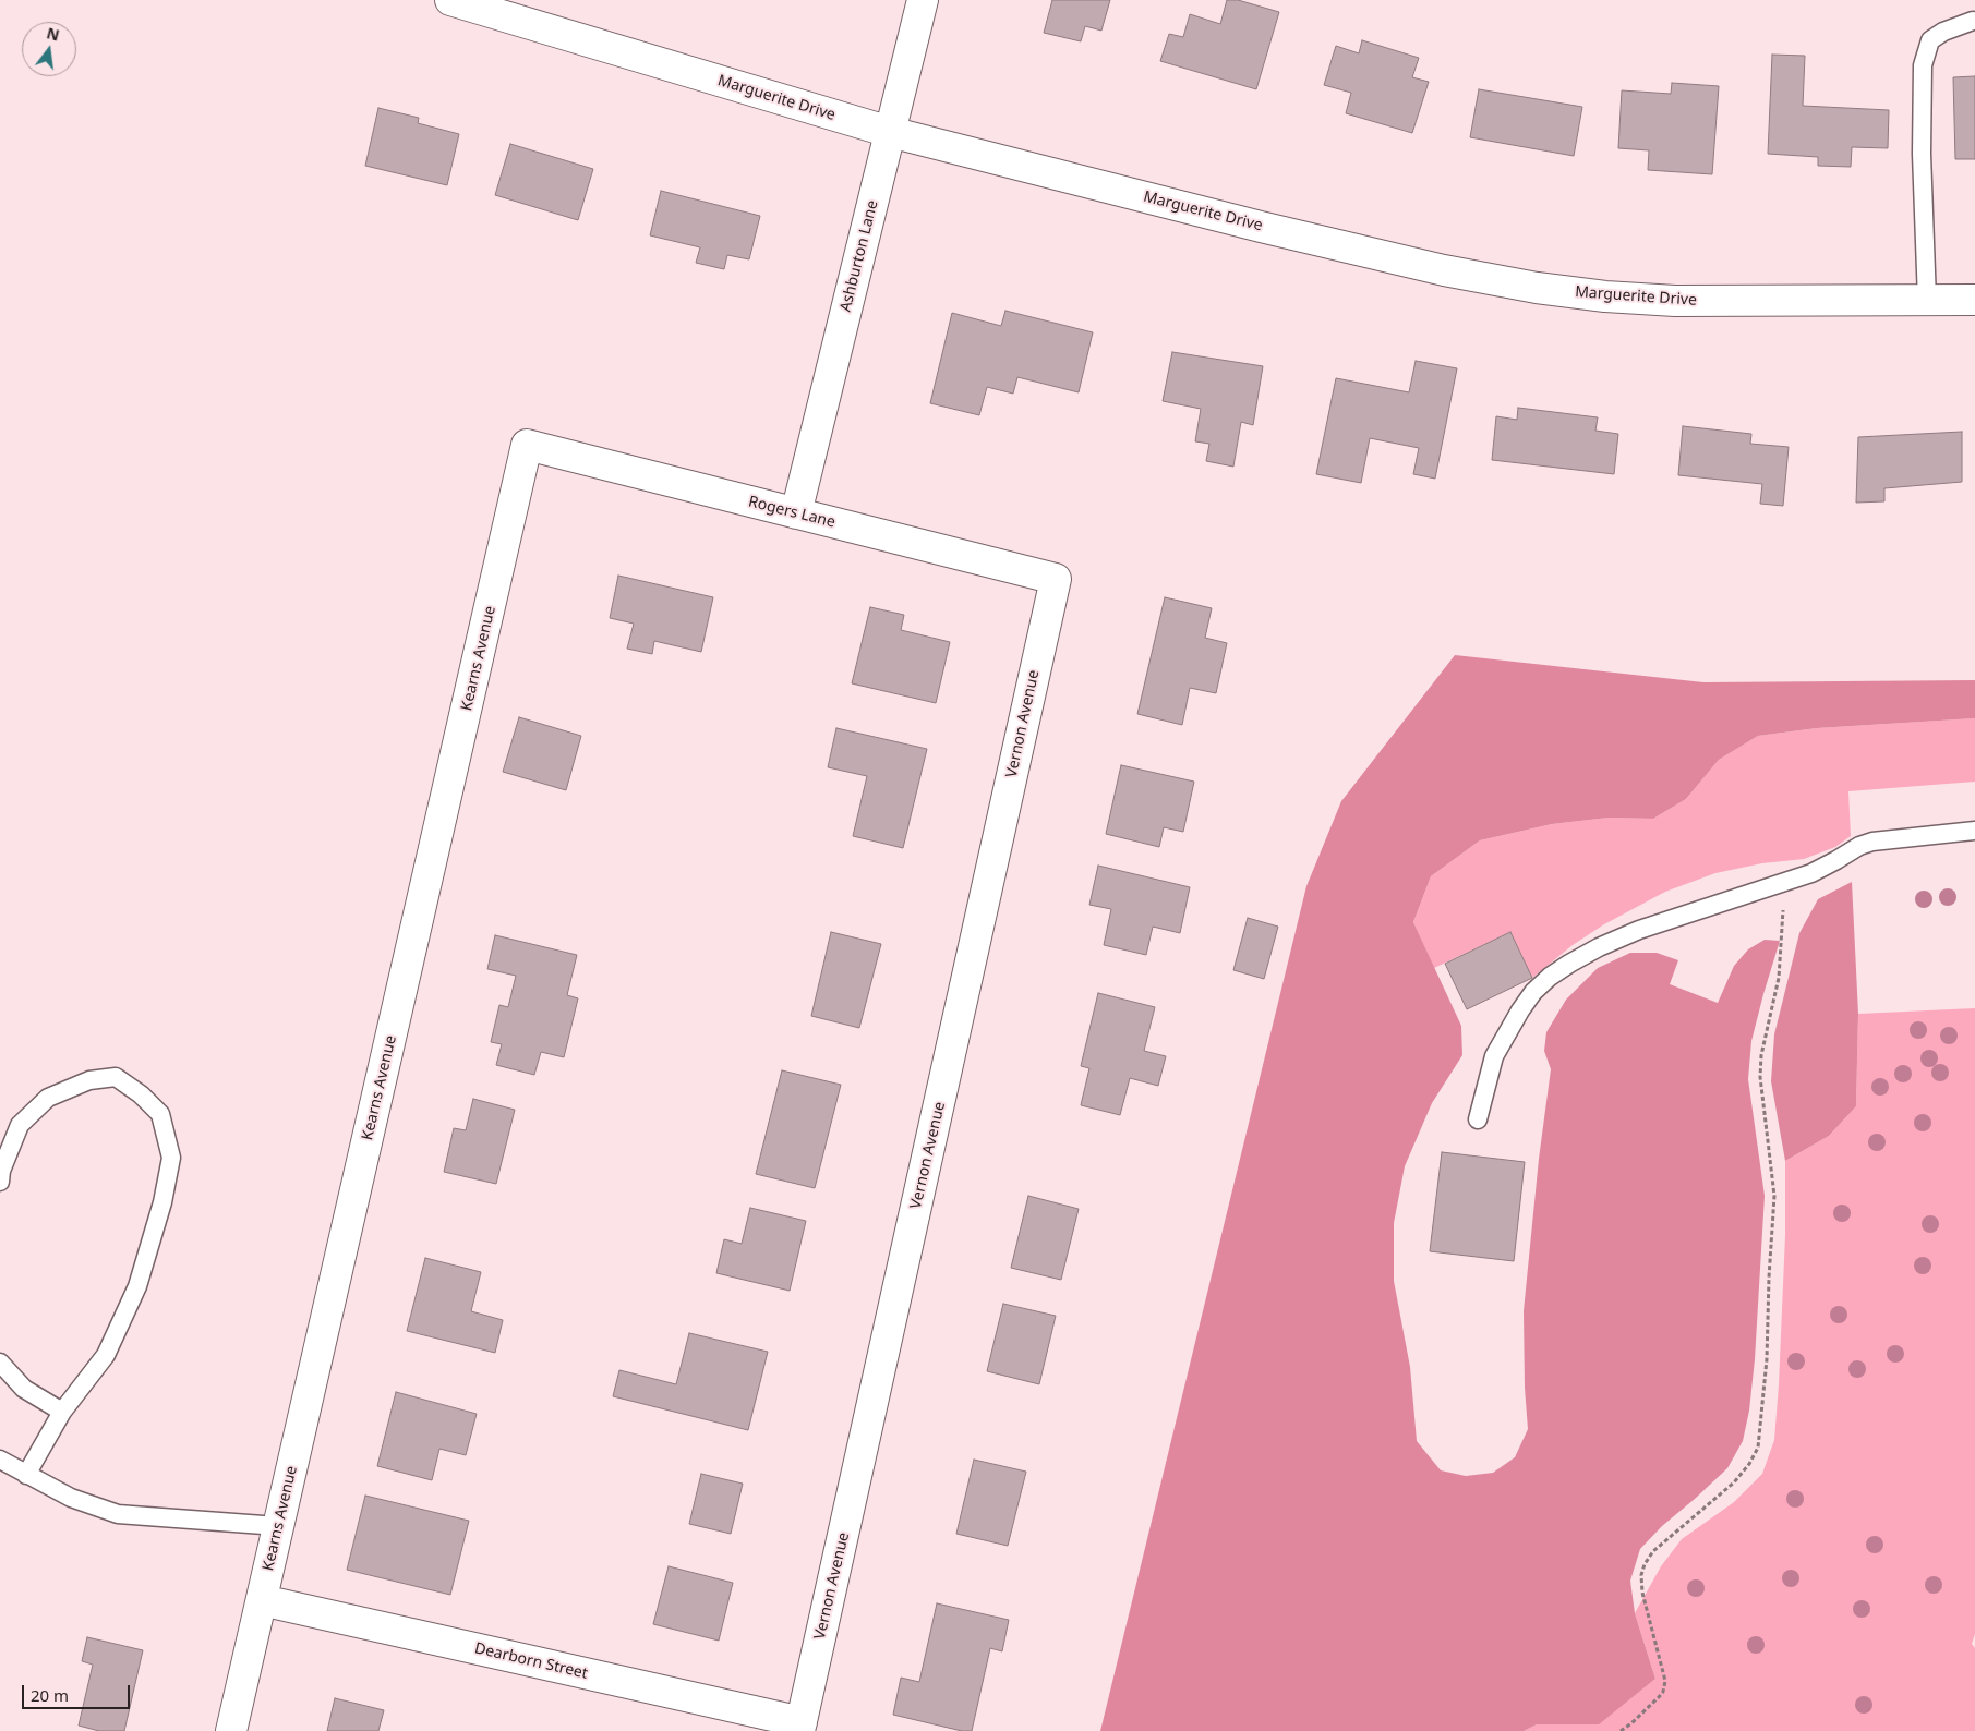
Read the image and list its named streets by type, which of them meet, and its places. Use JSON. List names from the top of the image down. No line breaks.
{"streets":{"street":["Marguerite Drive","Ashburton Lane","Rogers Lane","Kearns Avenue","Vernon Avenue","Dearborn Street"]},"crossings":[["Marguerite Drive","Ashburton Lane"],["Ashburton Lane","Rogers Lane"],["Rogers Lane","Kearns Avenue"],["Rogers Lane","Vernon Avenue"],["Kearns Avenue","Dearborn Street"],["Vernon Avenue","Dearborn Street"]],"scale_bar":"20 m","north":"top"}
